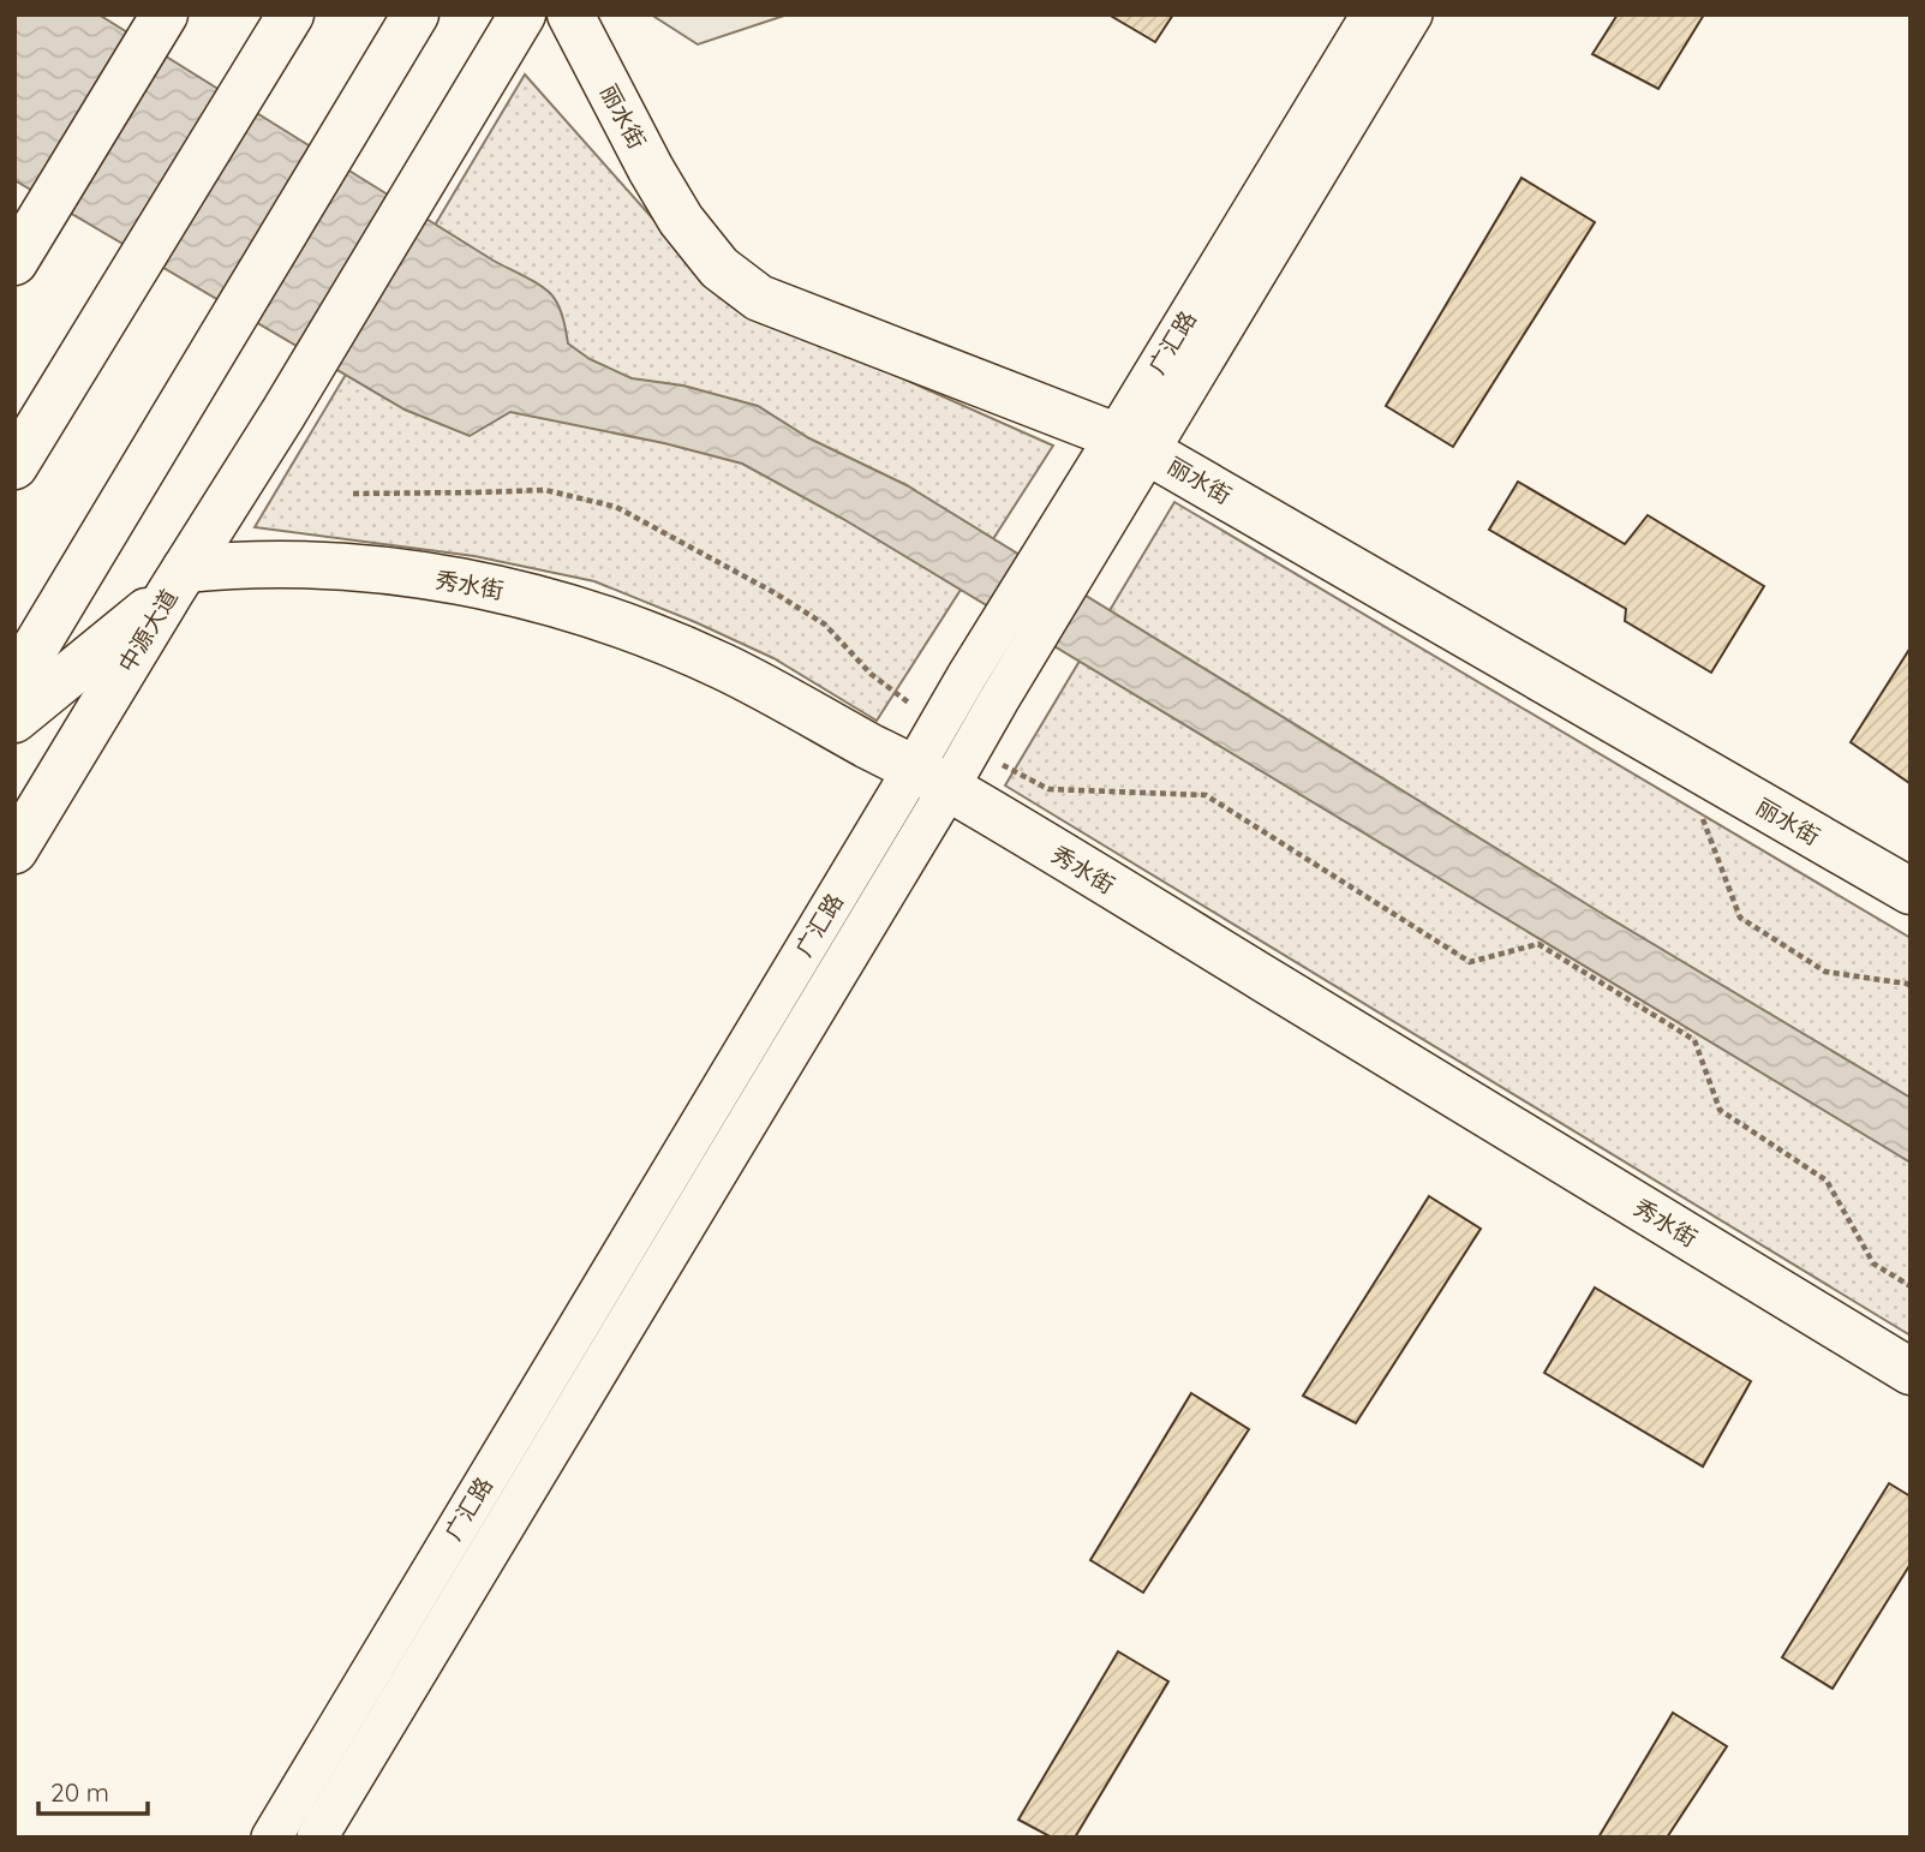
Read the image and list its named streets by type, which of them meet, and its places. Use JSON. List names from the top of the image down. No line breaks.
{"streets":{"main road":["丽水街","秀水街","中源大道"],"street":["广汇路"]},"crossings":[["丽水街","广汇路"],["广汇路","秀水街"],["秀水街","中源大道"]],"scale_bar":"20 m"}
